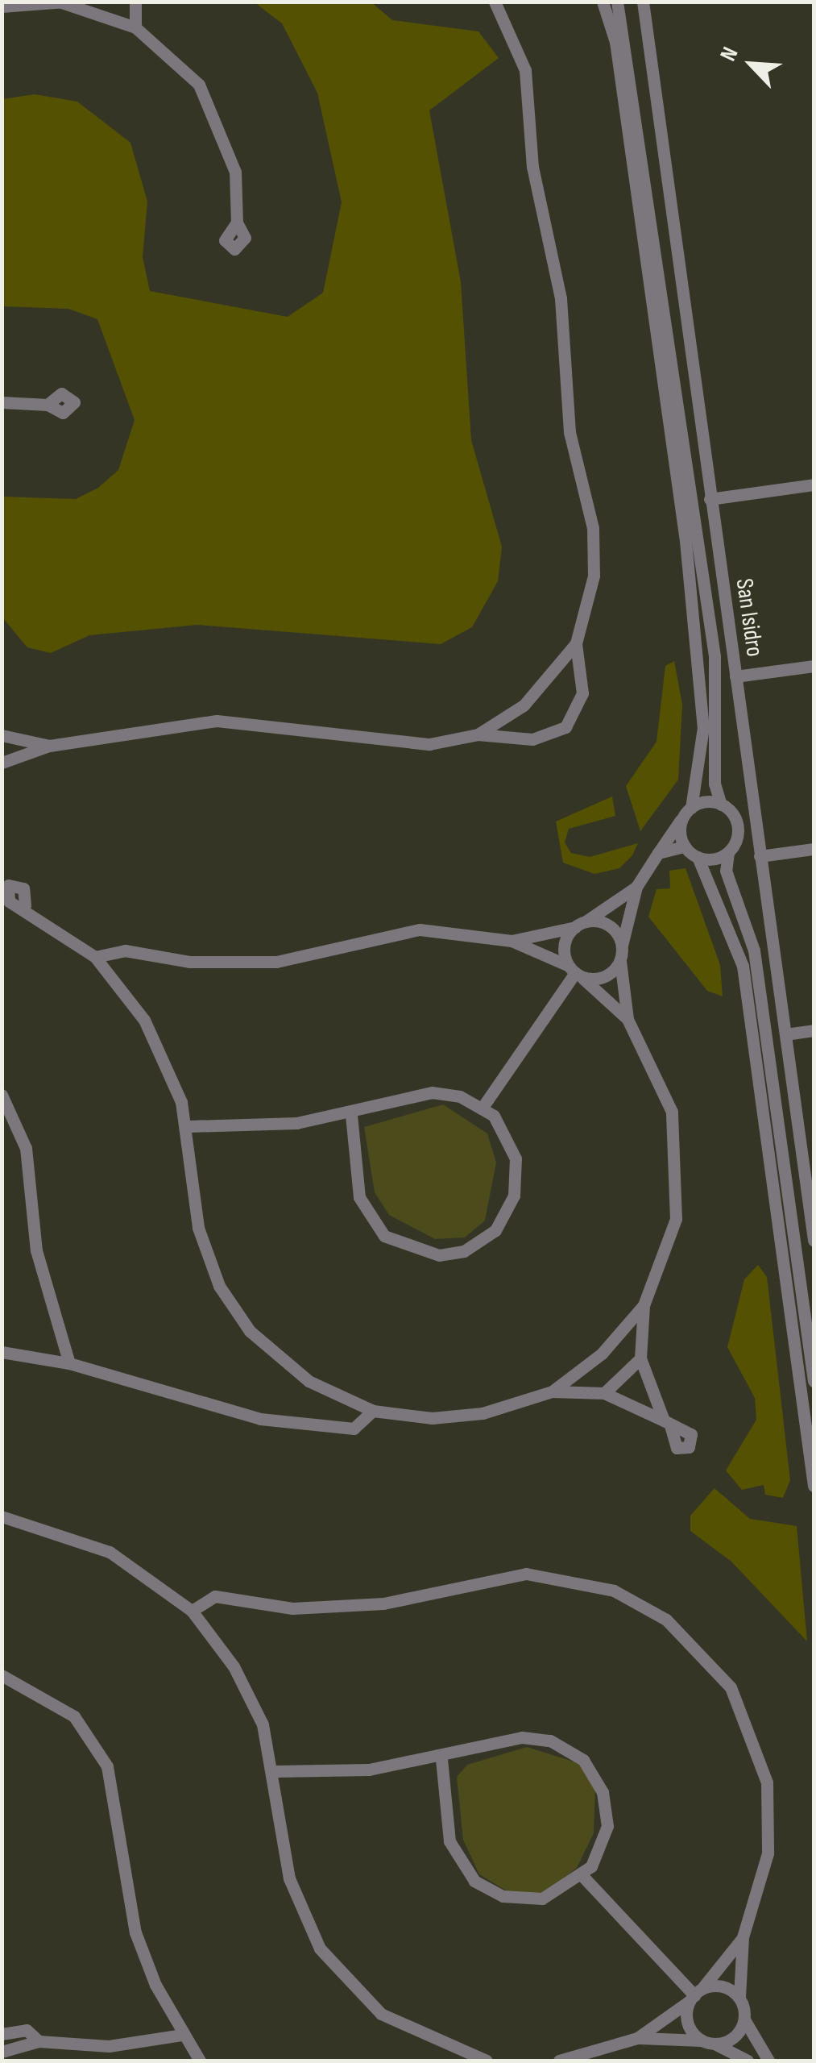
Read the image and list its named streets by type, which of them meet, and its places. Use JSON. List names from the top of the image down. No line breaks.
{"streets":{"street":["San Isidro"]},"north":"top left"}
